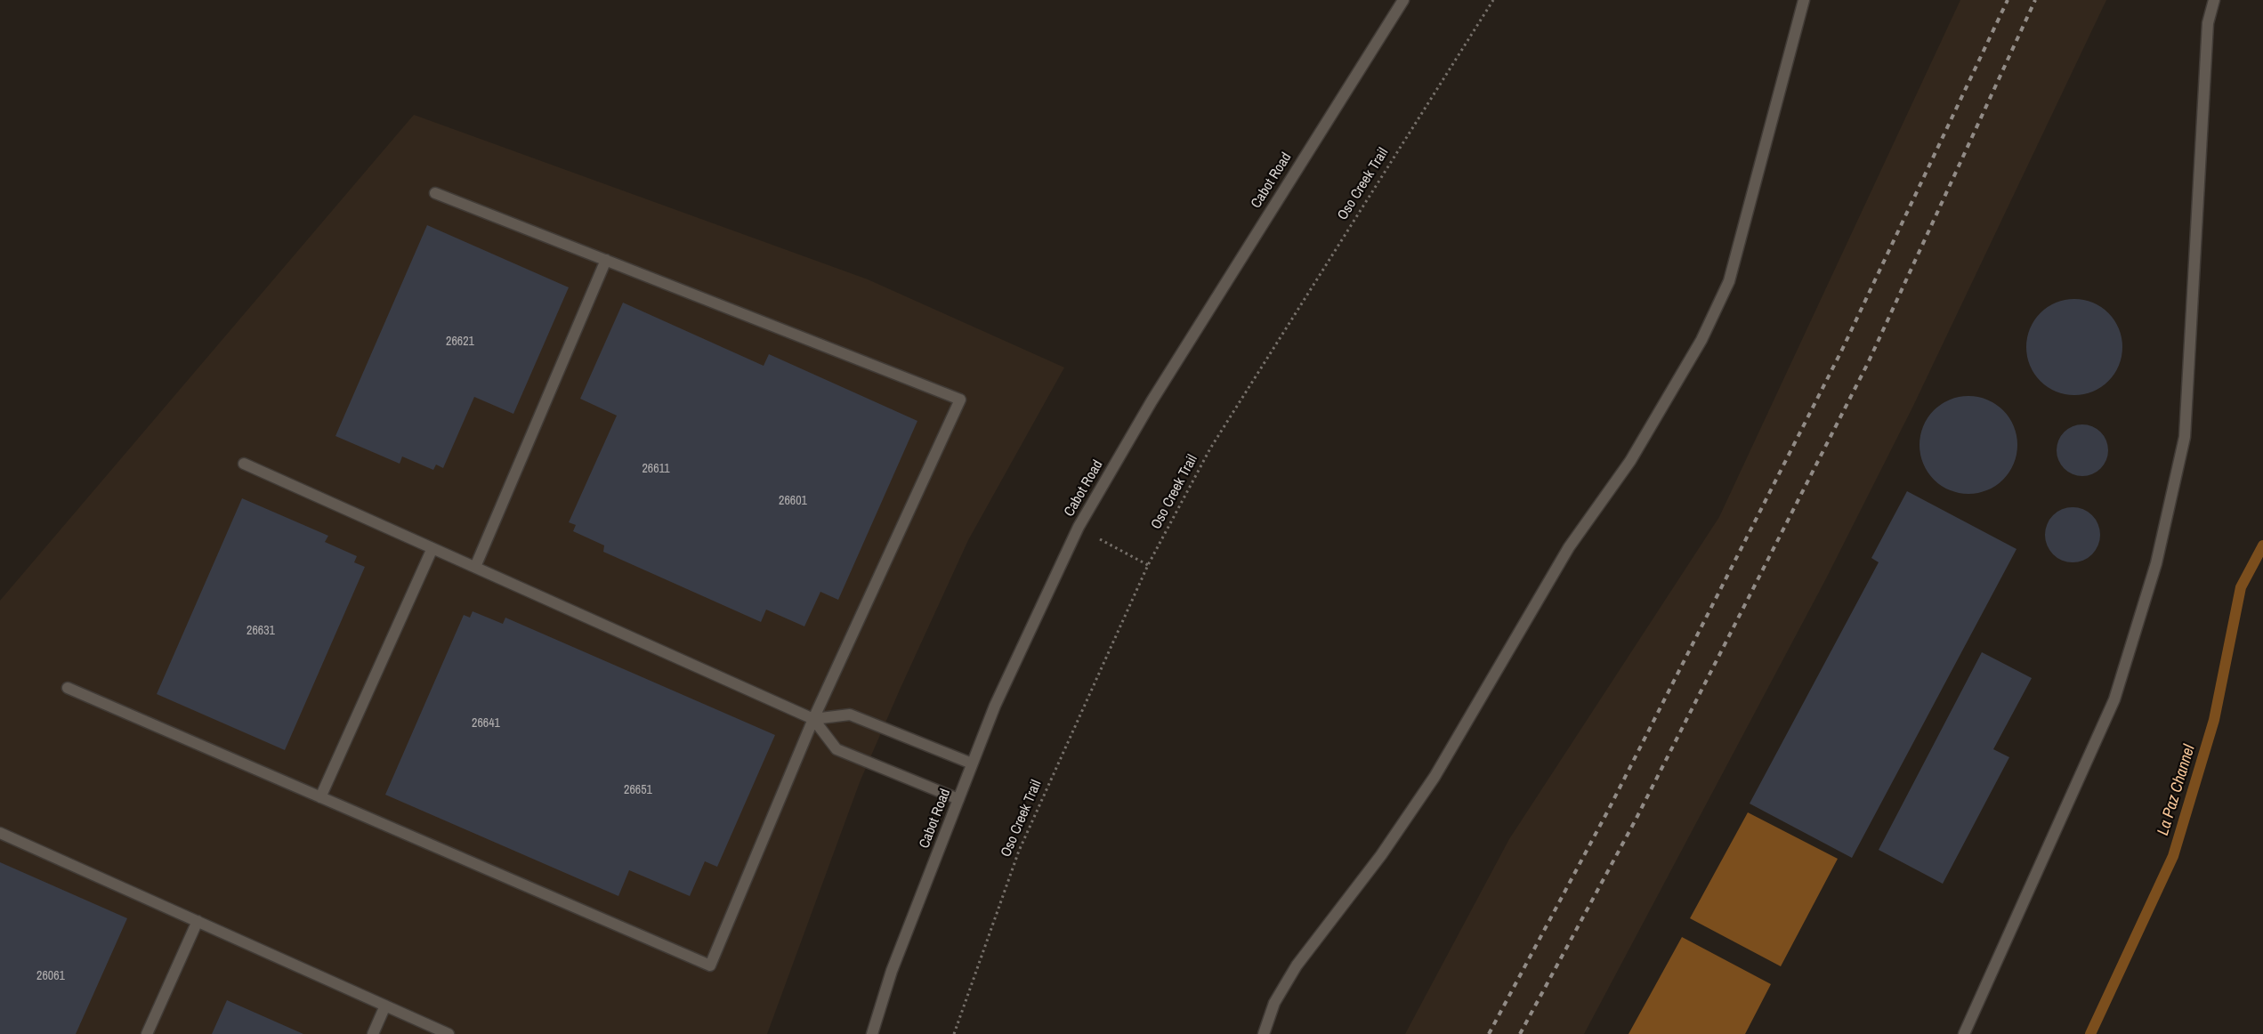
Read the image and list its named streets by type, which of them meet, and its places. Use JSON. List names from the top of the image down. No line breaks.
{"streets":{"main road":["Cabot Road"],"path":["Oso Creek Trail"]},"water":["La Paz Channel"],"house_numbers":["26621","26611","26601","26631","26641","26651","26061"]}
